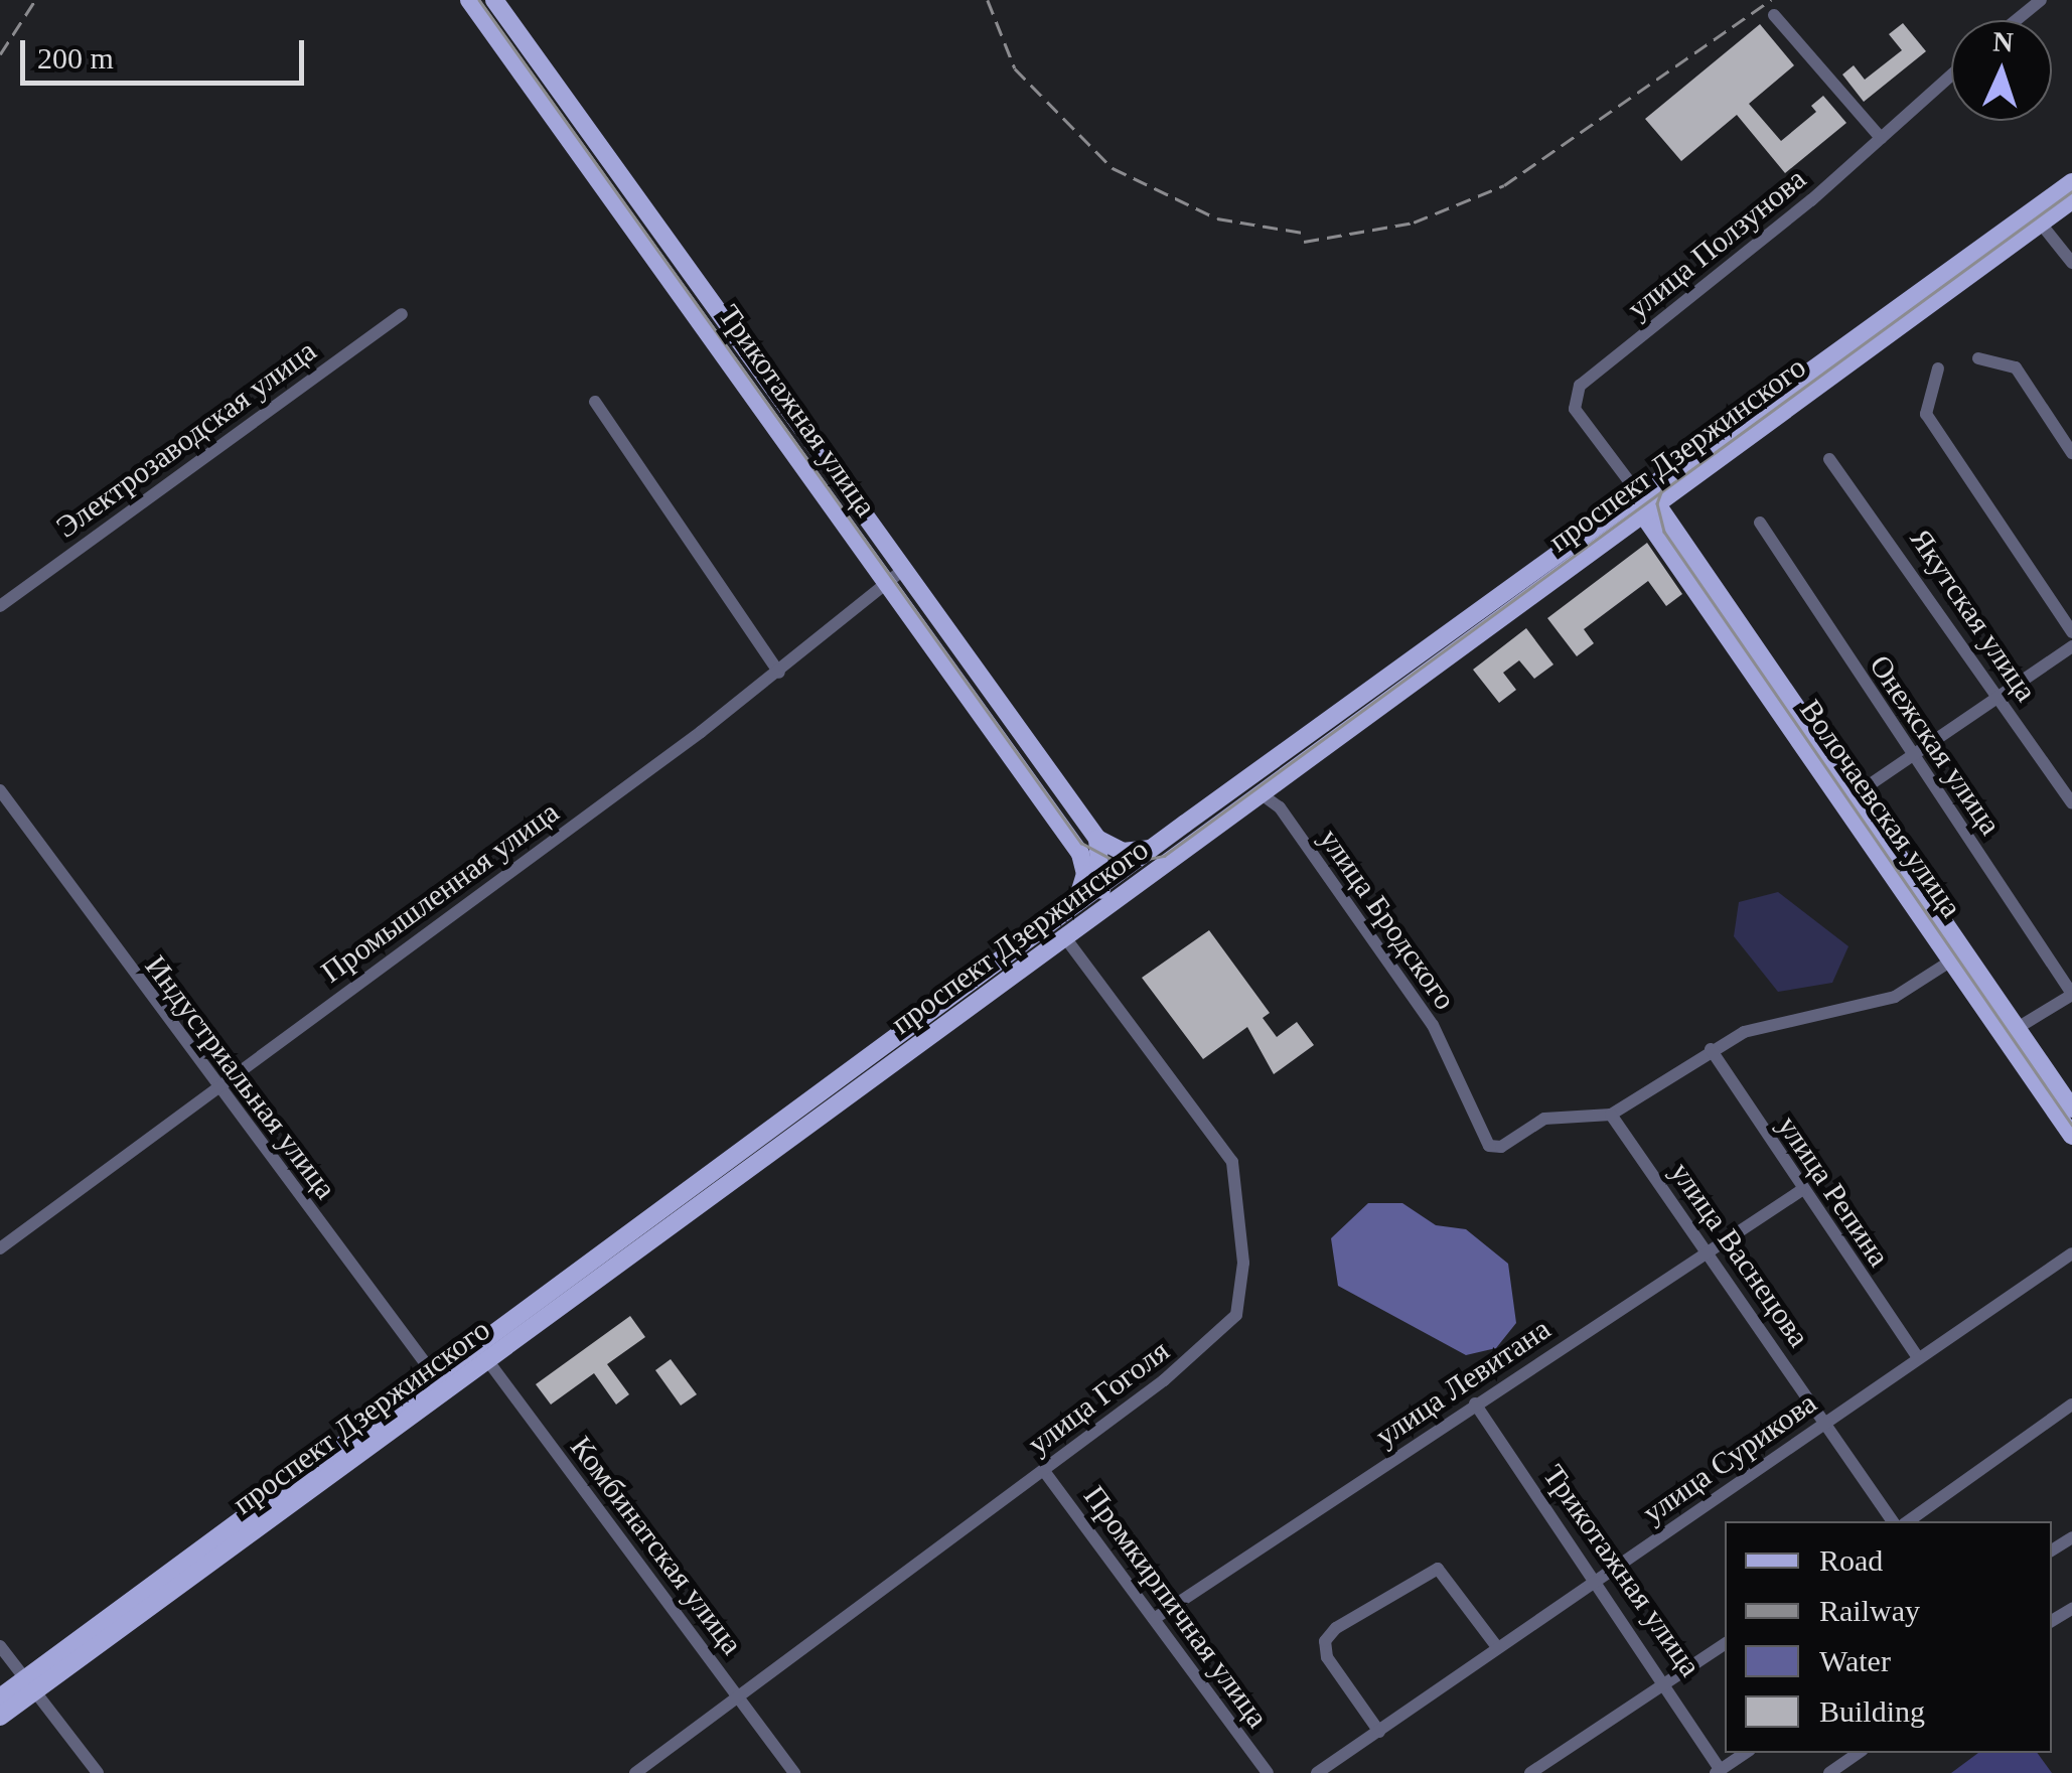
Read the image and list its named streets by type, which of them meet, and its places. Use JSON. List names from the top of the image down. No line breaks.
{"streets":{"main road":["Трикотажная улица","проспект Дзержинского","Волочаевская улица"],"street":["улица Ползунова","Электрозаводская улица","Якутская улица","Онежская улица","Промышленная улица","улица Бродского","Индустриальная улица","улица Репина","улица Васнецова","улица Левитана","улица Гоголя","улица Сурикова","Комбинатская улица","Промкирпичная улица"]},"crossings":[["улица Ползунова","проспект Дзержинского"],["улица Ползунова","Волочаевская улица"],["Трикотажная улица","проспект Дзержинского"],["Трикотажная улица","Промышленная улица"],["Трикотажная улица","улица Левитана"],["Трикотажная улица","улица Сурикова"],["проспект Дзержинского","Волочаевская улица"],["проспект Дзержинского","улица Бродского"],["проспект Дзержинского","Индустриальная улица"],["проспект Дзержинского","улица Гоголя"],["проспект Дзержинского","Комбинатская улица"],["Промышленная улица","Индустриальная улица"],["улица Бродского","улица Васнецова"],["улица Репина","улица Левитана"],["улица Репина","улица Сурикова"],["улица Васнецова","улица Левитана"],["улица Васнецова","улица Сурикова"],["улица Левитана","Промкирпичная улица"],["улица Гоголя","Комбинатская улица"],["улица Гоголя","Промкирпичная улица"]],"legend":["Road","Railway","Water","Building"],"scale_bar":"200 m","north":"top"}
